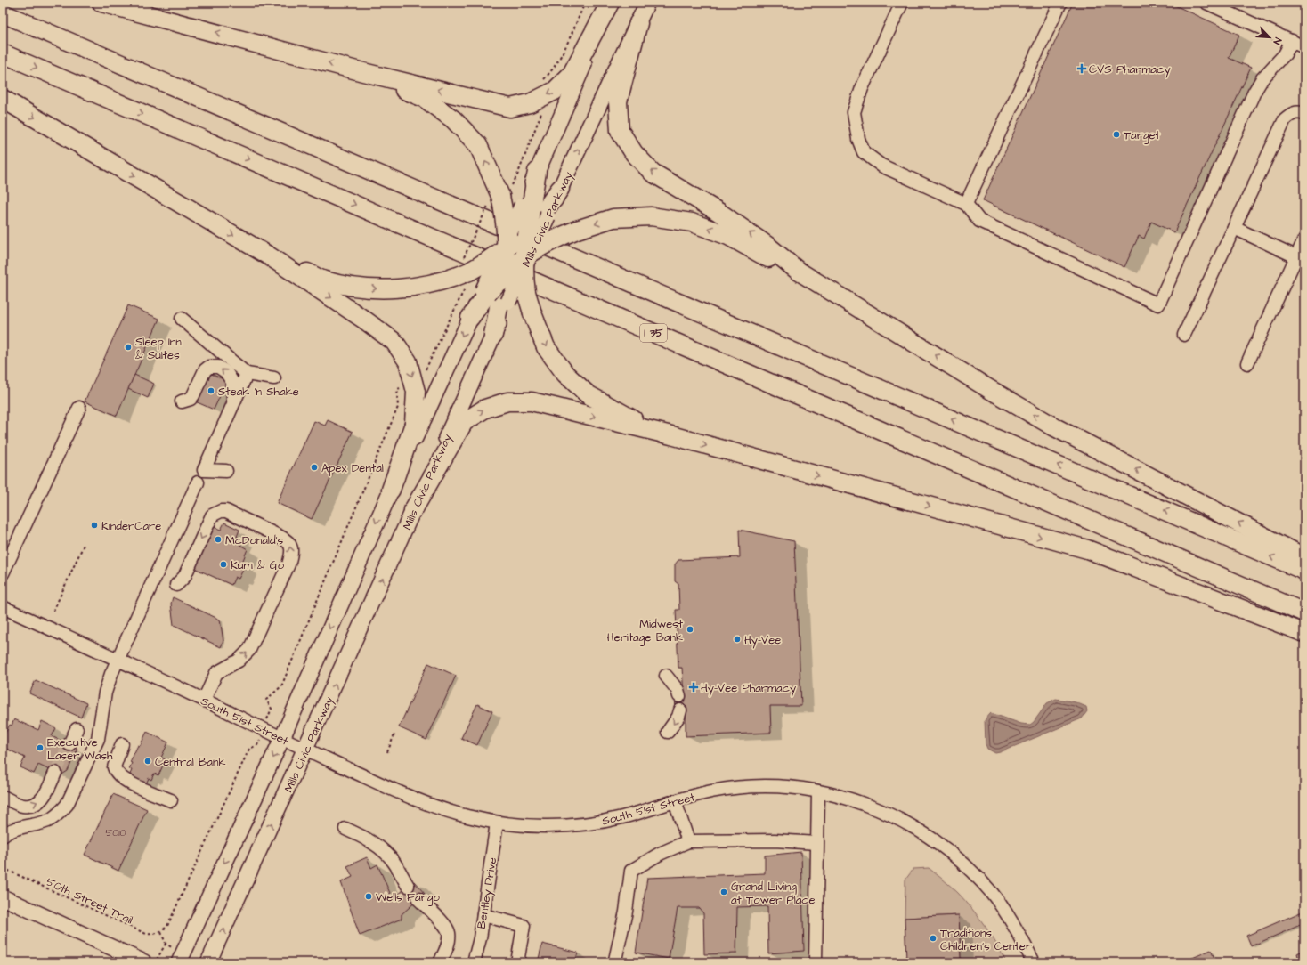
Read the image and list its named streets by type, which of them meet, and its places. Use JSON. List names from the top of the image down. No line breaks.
{"streets":{"highway":["I 35"],"main road":["Mills Civic Parkway"],"street":["South 51st Street","Bentley Drive"],"path":["50th Street Trail"]},"crossings":[["Mills Civic Parkway","South 51st Street"],["South 51st Street","Bentley Drive"]],"places":{"health":["CVS Pharmacy","Hy-Vee Pharmacy"],"other":["Target","Sleep Inn & Suites","Steak 'n Shake","Apex Dental","KinderCare","McDonald's","Kum & Go","Midwest Heritage Bank","Hy-Vee","Executive Laser Wash","Central Bank","Grand Living at Tower Place","Wells Fargo","Traditions Children's Center"]},"house_numbers":["5010"],"north":"bottom right"}
